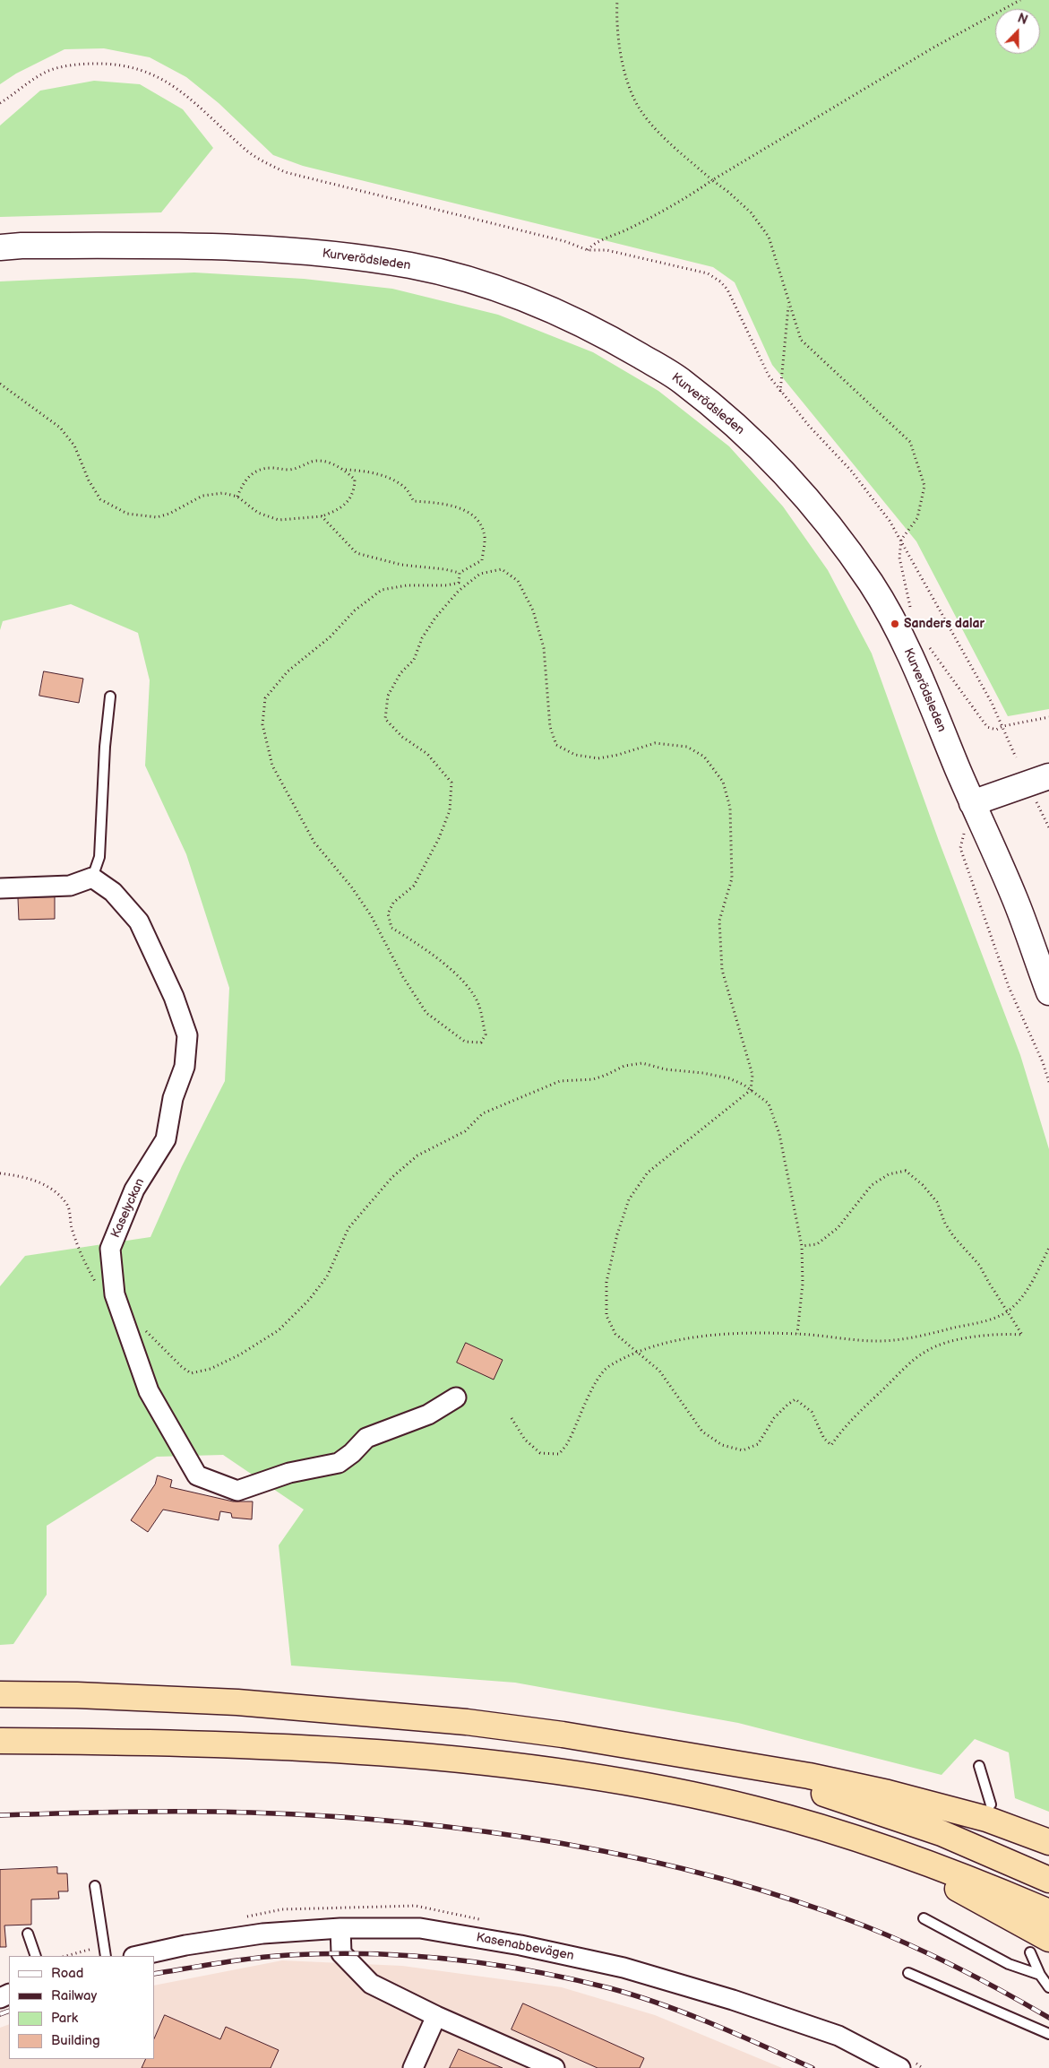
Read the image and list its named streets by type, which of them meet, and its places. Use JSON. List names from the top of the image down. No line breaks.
{"streets":{"main road":["Kurverödsleden"],"street":["Kaselyckan","Kasenabbevägen"]},"places":["Sanders dalar"],"legend":["Road","Railway","Park","Building"],"north":"top"}
